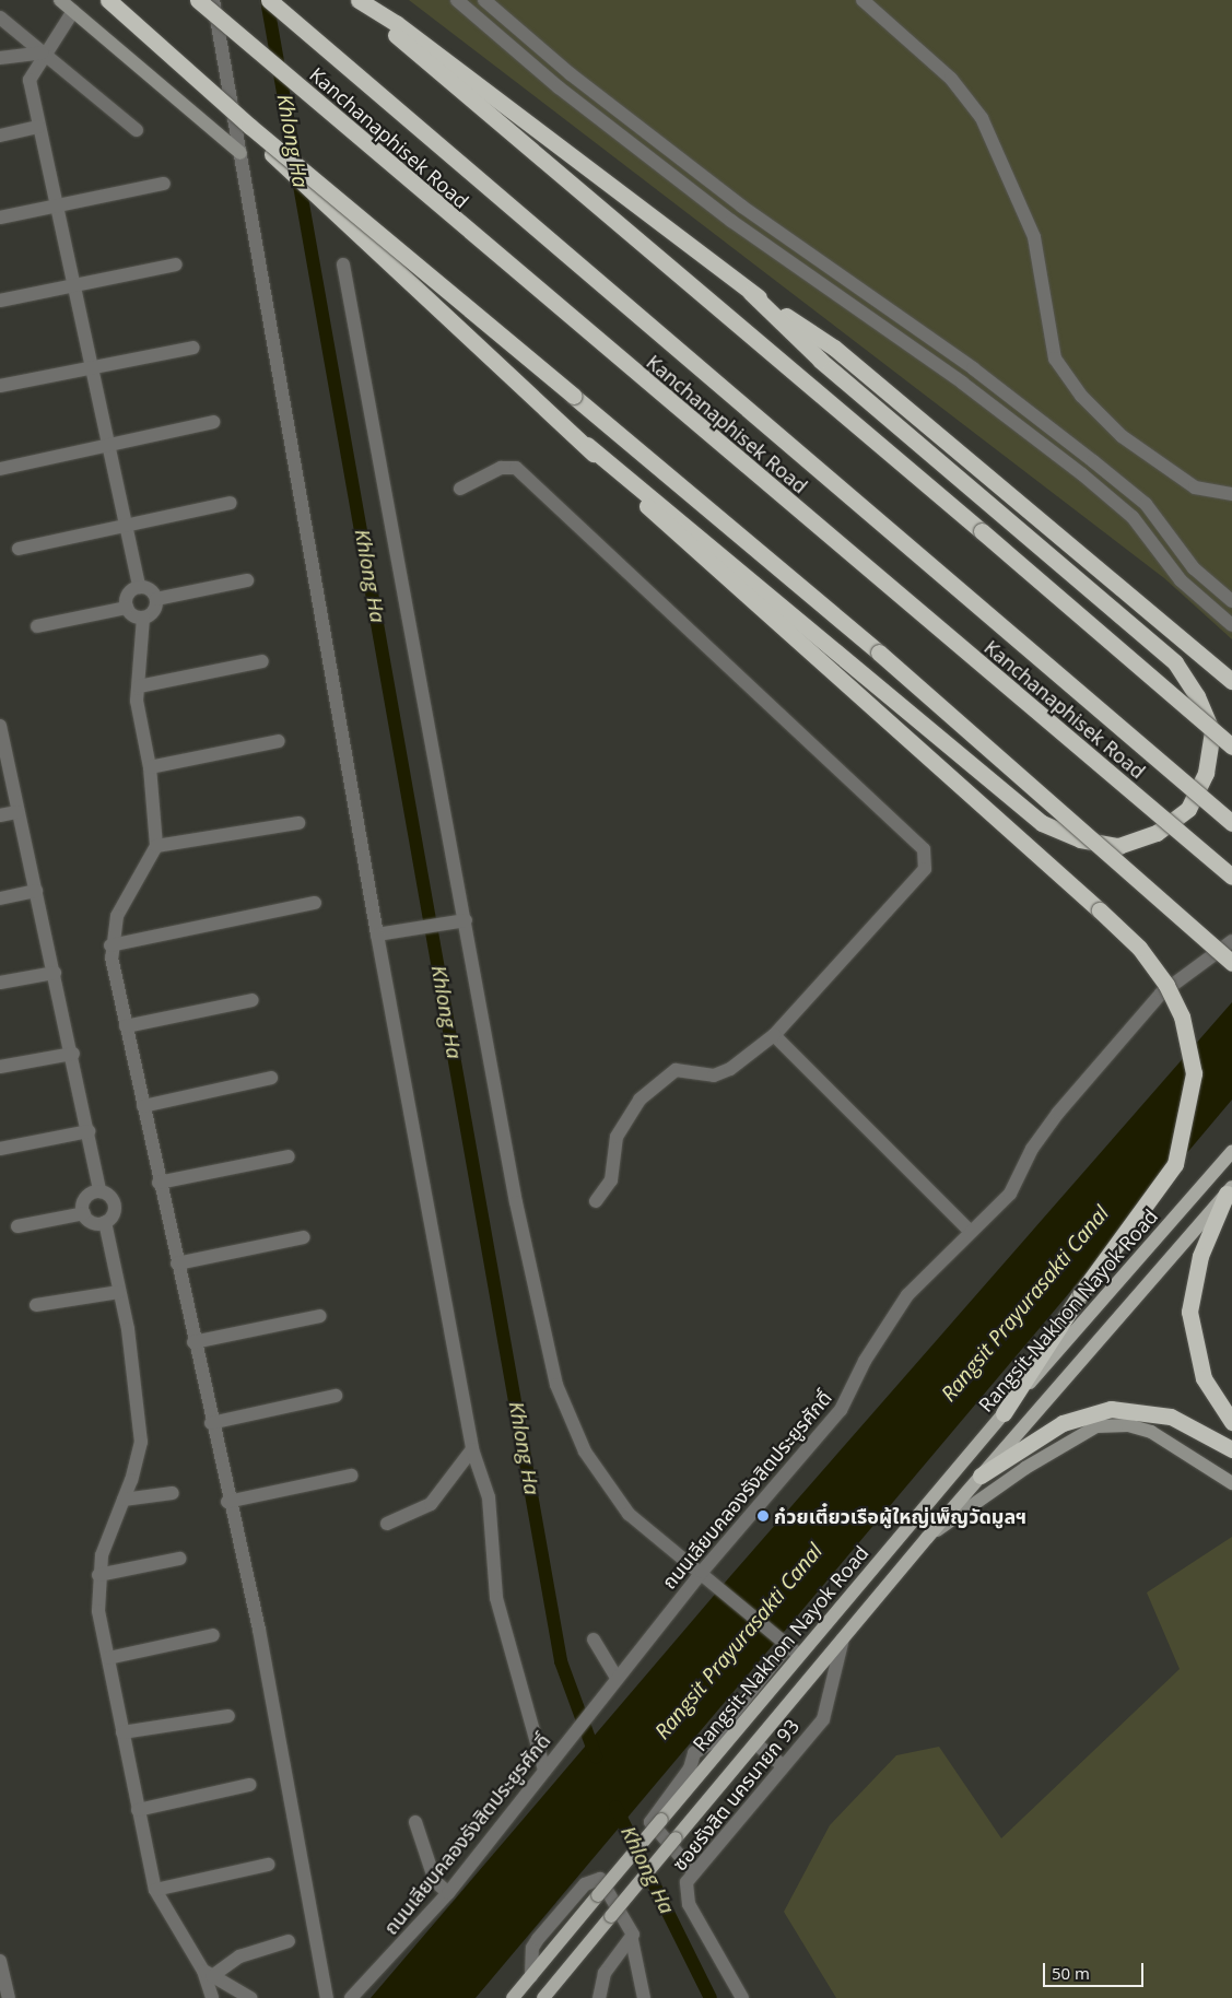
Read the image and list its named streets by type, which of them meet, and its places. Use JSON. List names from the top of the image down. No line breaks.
{"streets":{"highway":["Kanchanaphisek Road"],"main road":["Rangsit-Nakhon Nayok Road"],"street":["ถนนเลียบคลองรังสิตประยูรศักดิ์","ซอยรังสิต นครนายก 93"]},"water":["Khlong Ha","Rangsit Prayurasakti Canal"],"places":["ก๋วยเตี๋ยวเรือผู้ใหญ่เพ็ญวัดมูลฯ"],"scale_bar":"50 m"}
